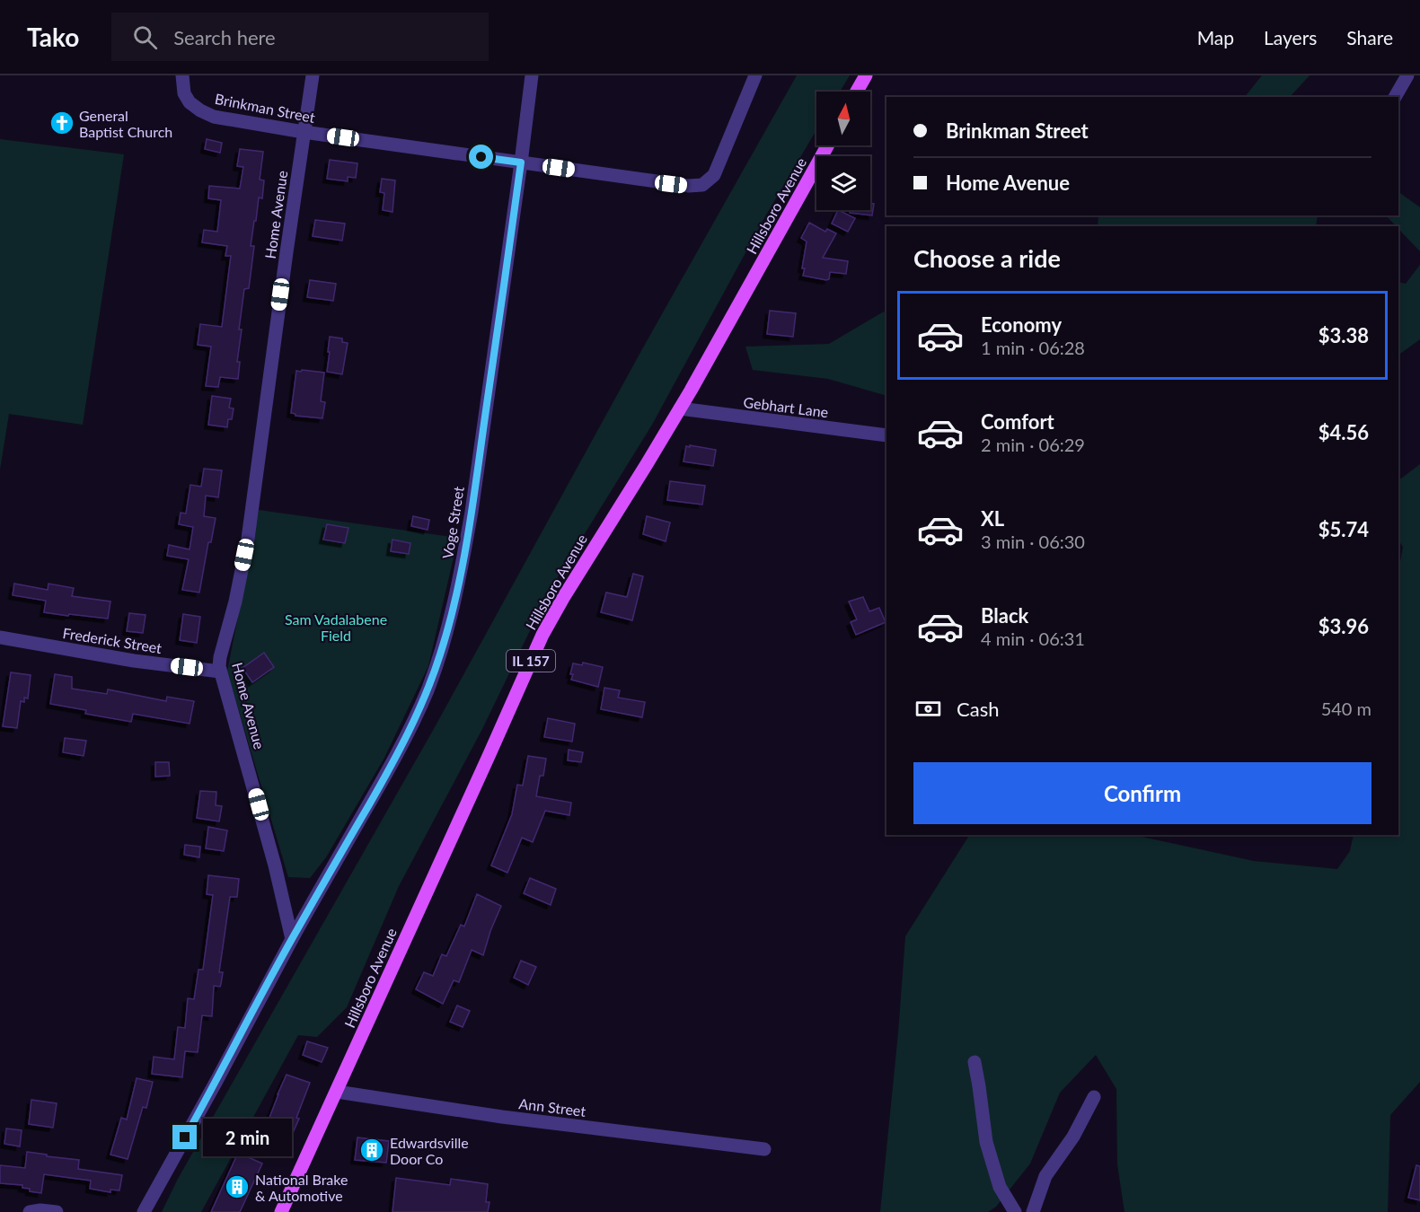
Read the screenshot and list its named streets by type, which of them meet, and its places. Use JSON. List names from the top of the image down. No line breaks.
{"streets":{"main road":["Hillsboro Avenue","IL 157"],"street":["Brinkman Street","Home Avenue","Gebhart Lane","Voge Street","Frederick Street","Ann Street"]},"crossings":[["Brinkman Street","Home Avenue"],["Brinkman Street","Voge Street"],["Hillsboro Avenue","Gebhart Lane"],["Hillsboro Avenue","Ann Street"],["Home Avenue","Voge Street"],["Home Avenue","Frederick Street"]],"parks":["Sam Vadalabene Field"],"places":{"church":["General Baptist Church"],"building":["Edwardsville Door Co","National Brake & Automotive"]},"north":"top","page":{"header":"Tako","search":"Search here","nav":["Map","Layers","Share"],"banner":["Brinkman Street","Home Avenue"],"heading":"Choose a ride","list":[{"name":"Economy","note":"1 min · 06:28","value":"$3.38"},{"name":"Comfort","note":"2 min · 06:29","value":"$4.56"},{"name":"XL","note":"3 min · 06:30","value":"$5.74"},{"name":"Black","note":"4 min · 06:31","value":"$3.96"}],"pay":["Cash","540 m"],"buttons":"Confirm","bubble":"2 min"}}
